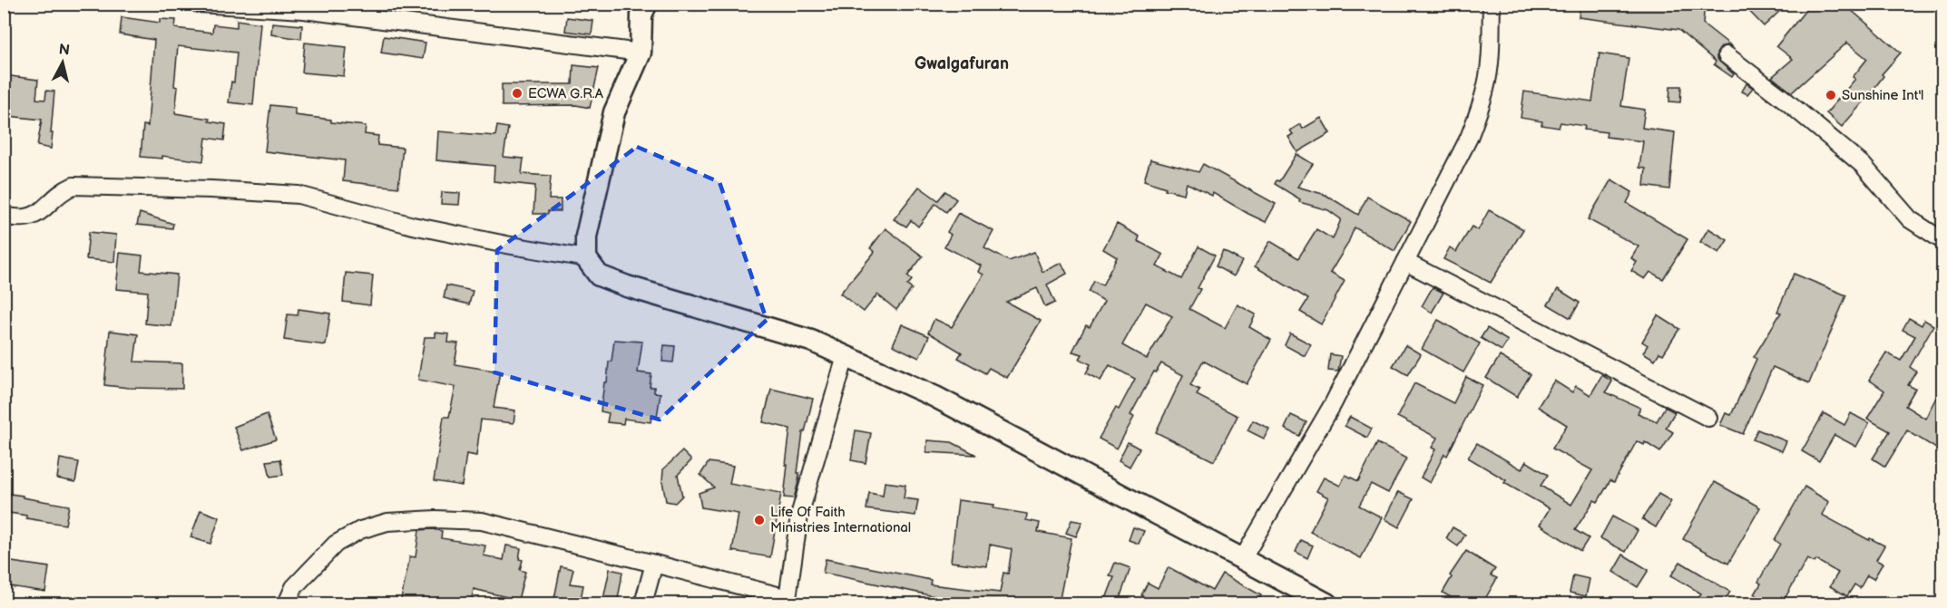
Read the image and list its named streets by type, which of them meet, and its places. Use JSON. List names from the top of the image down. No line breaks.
{"districts":["Gwalgafuran"],"places":["ECWA G.R.A","Sunshine Int'l","Life Of Faith Ministries International"],"north":"top"}
